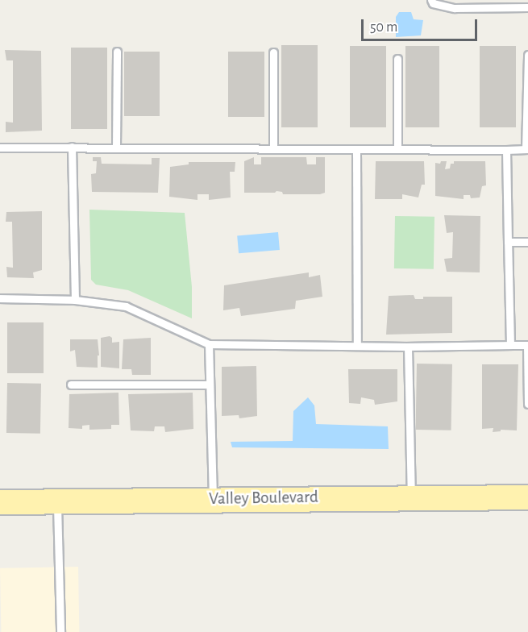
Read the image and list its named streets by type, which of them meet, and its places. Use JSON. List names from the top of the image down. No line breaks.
{"streets":{"main road":["Valley Boulevard"]},"scale_bar":"50 m"}
